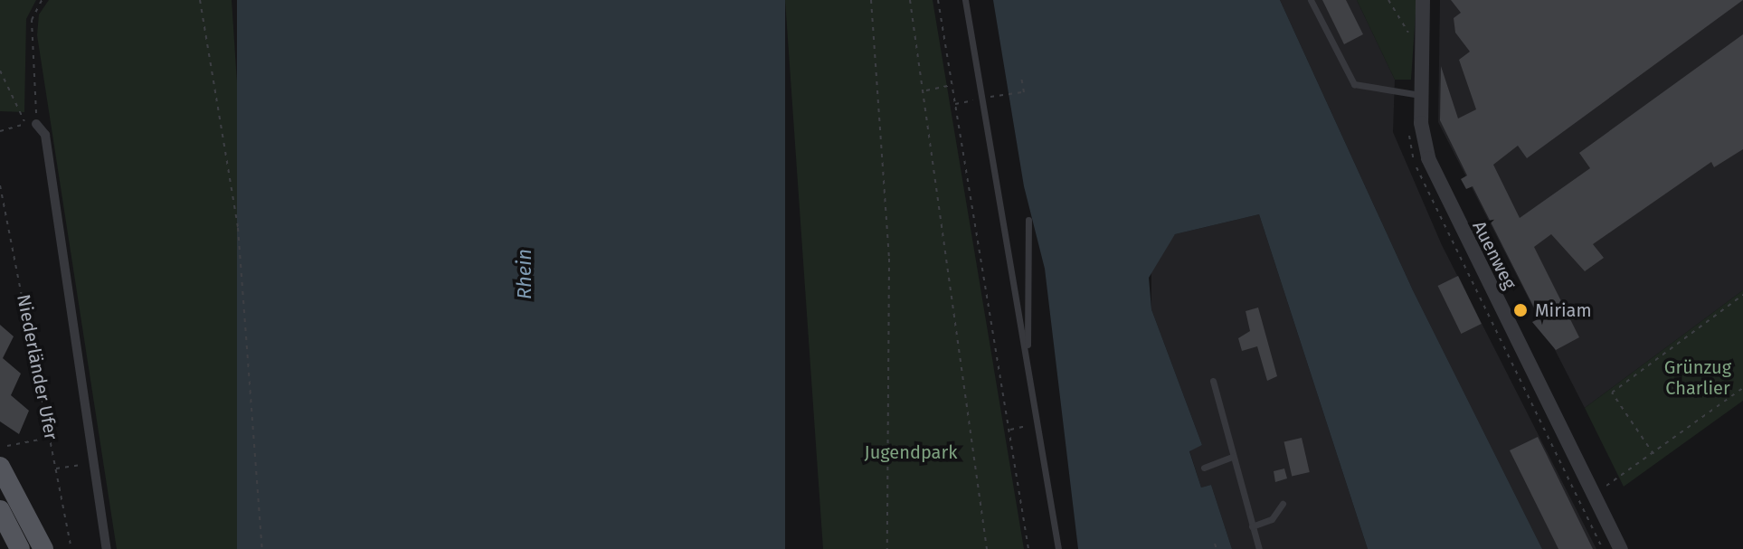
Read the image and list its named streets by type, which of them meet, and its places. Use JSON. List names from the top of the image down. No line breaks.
{"streets":{"street":["Auenweg"],"path":["Niederländer Ufer"]},"water":["Rhein"],"parks":["Grünzug Charlier","Jugendpark"],"places":["Miriam"]}
